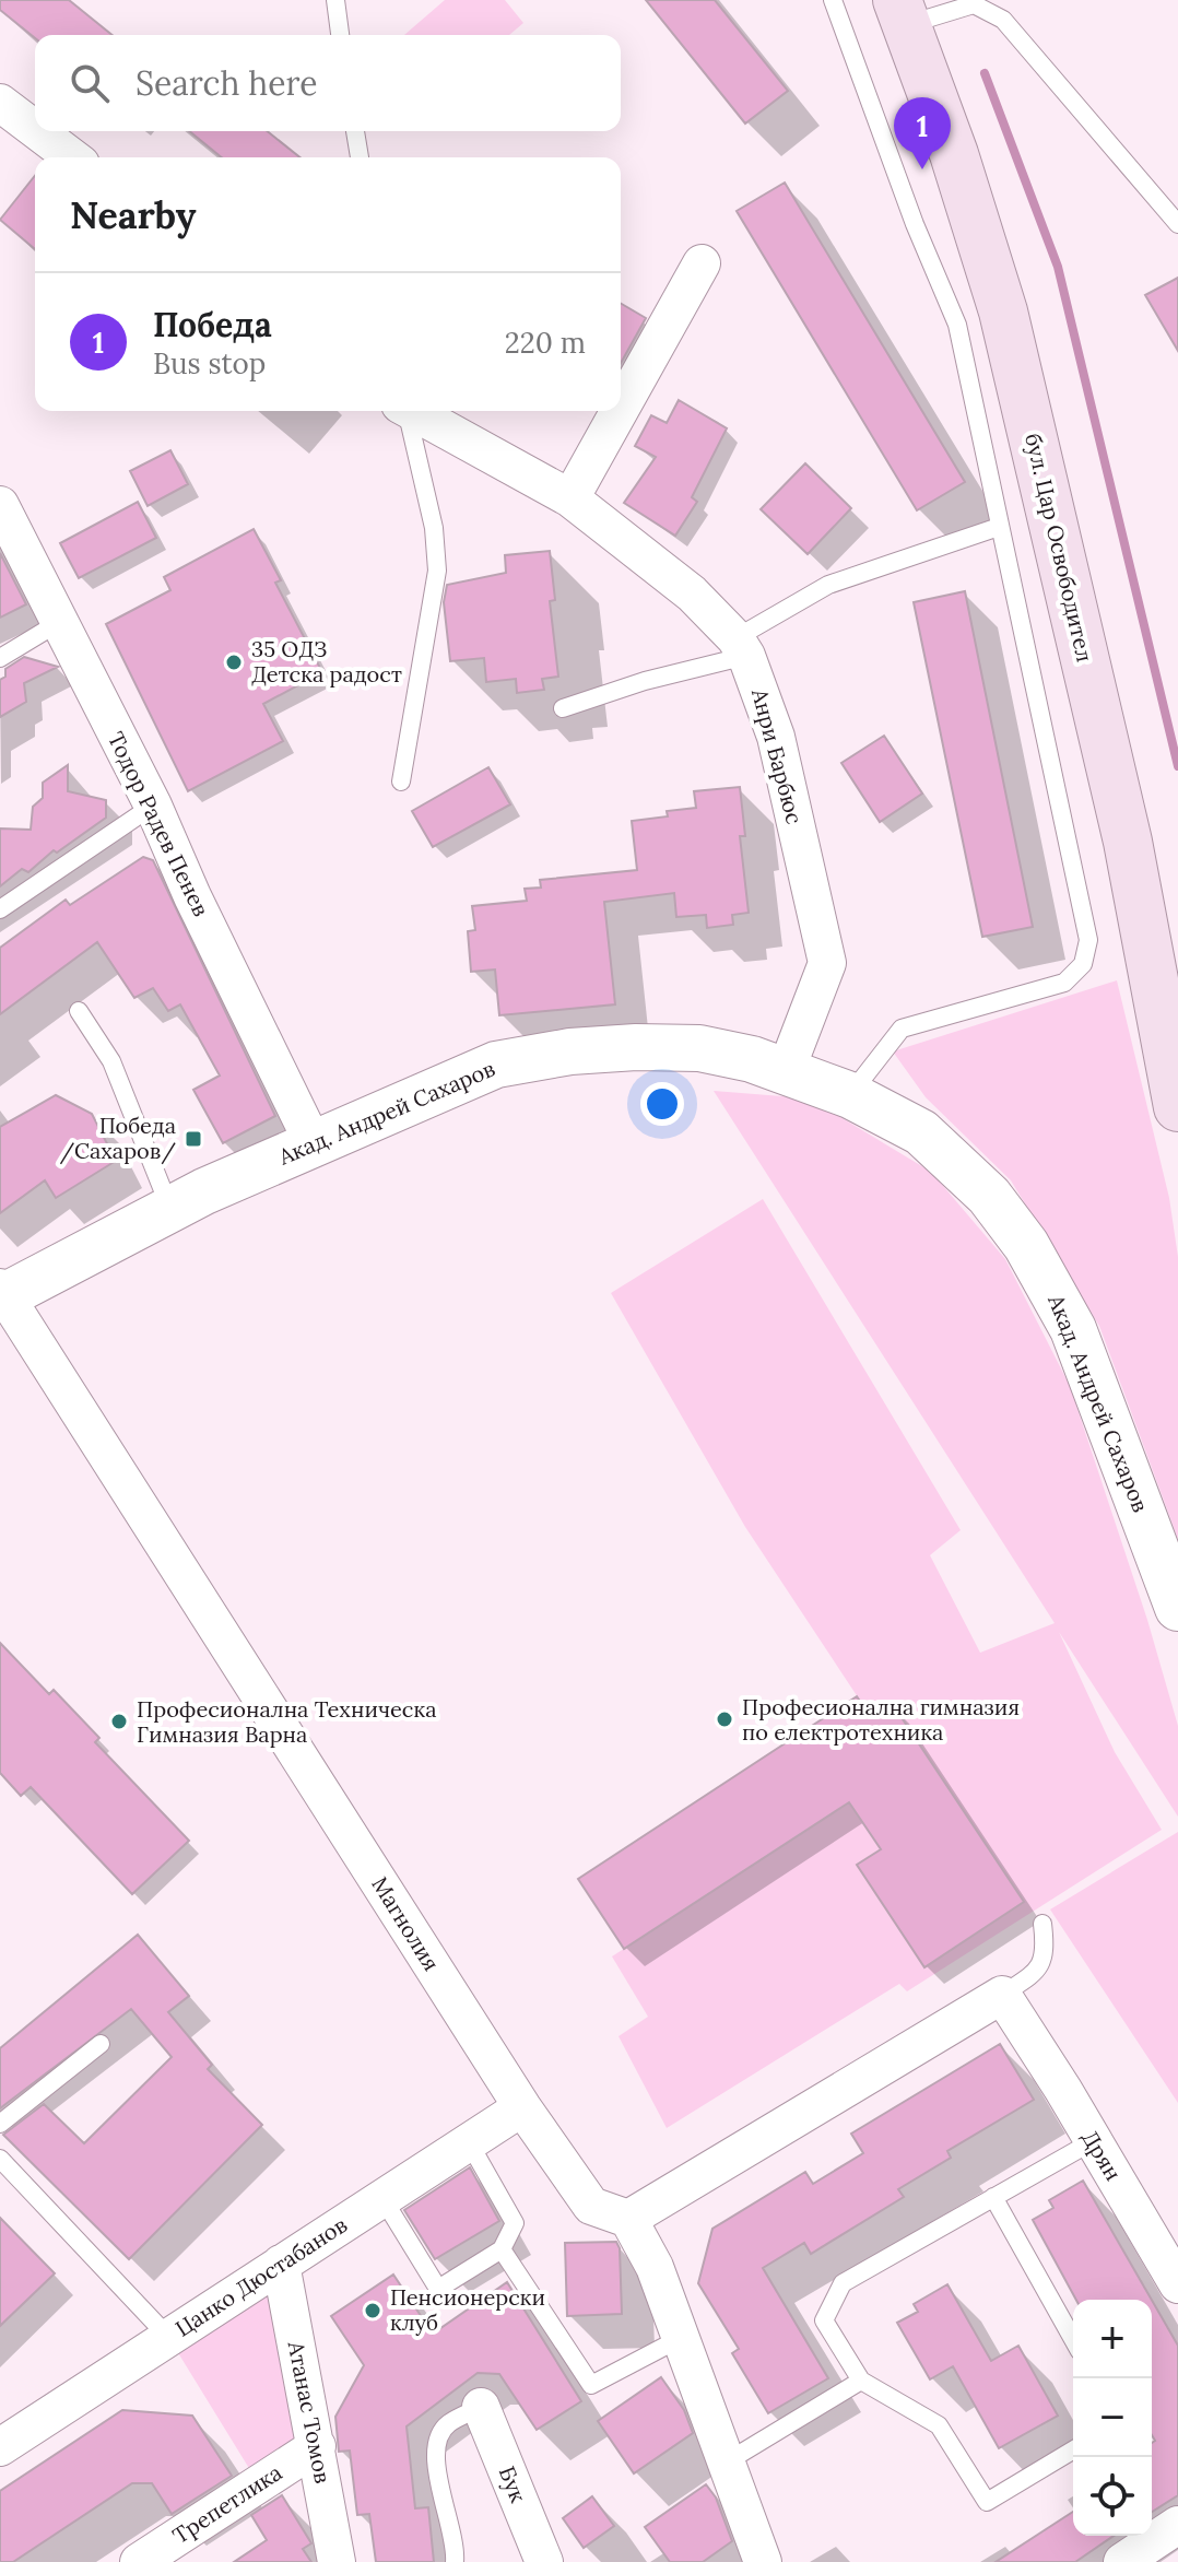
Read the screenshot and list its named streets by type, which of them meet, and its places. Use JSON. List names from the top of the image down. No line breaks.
{"streets":{"main road":["бул. Цар Освободител"],"street":["Анри Барбюс","Тодор Радев Пенев","Акад. Андрей Сахаров","Магнолия","Дрян","Цанко Дюстабанов","Атанас Томов","Бук","Трепетлика"]},"crossings":[["Анри Барбюс","Акад. Андрей Сахаров"],["Тодор Радев Пенев","Акад. Андрей Сахаров"],["Акад. Андрей Сахаров","Магнолия"],["Магнолия","Цанко Дюстабанов"],["Цанко Дюстабанов","Атанас Томов"],["Атанас Томов","Трепетлика"]],"places":{"other":["35 ОДЗ Детска радост","Професионална гимназия по електротехника","Професионална Техническа Гимназия Варна","Пенсионерски клуб"],"transit":["Победа /Сахаров/"]},"page":{"search":"Search here","pins":"1","heading":"Nearby","list":[{"mark":"1","name":"Победа","note":"Bus stop","value":"220 m"}],"map_buttons":["+","−"]}}
